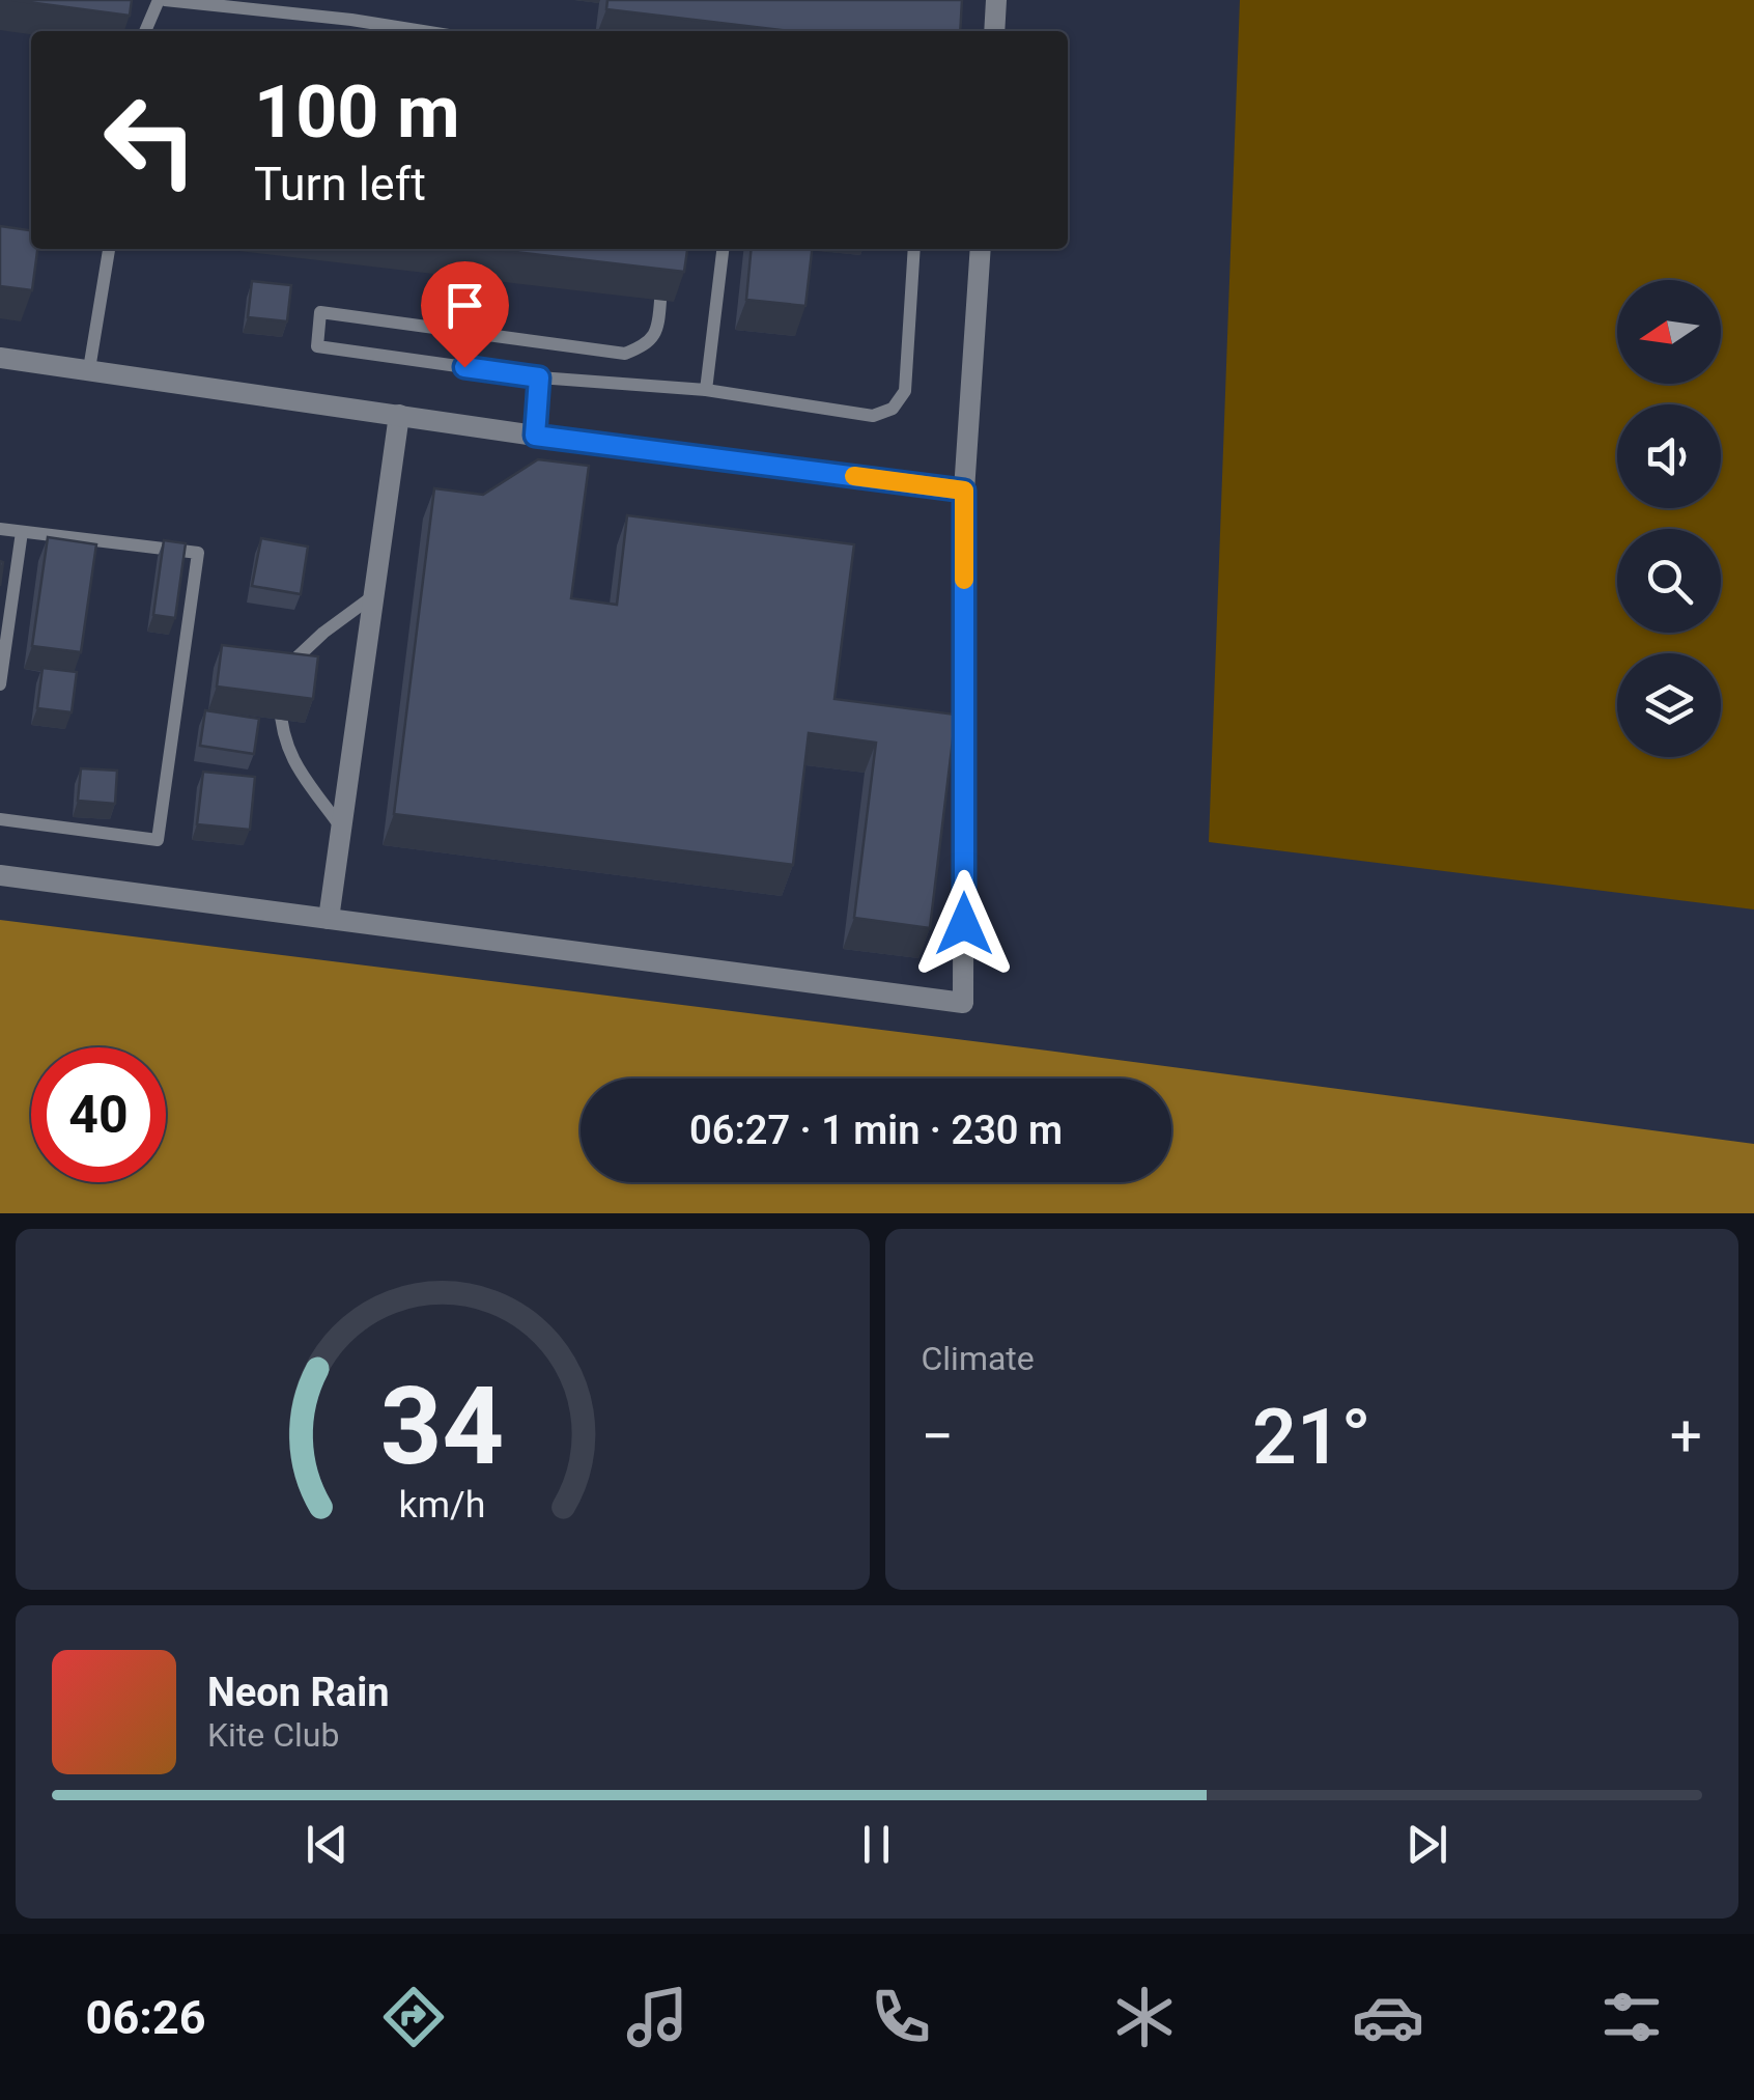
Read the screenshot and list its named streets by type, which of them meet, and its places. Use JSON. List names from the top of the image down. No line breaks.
{"north":"left","page":{"turn":["100 m","Turn left"],"limit":"40","trip":"06:27 · 1 min · 230 m","tile":"Climate","heat":["−","21°","+"],"song":["Neon Rain","Kite Club"],"tabs":"06:26","gauge":["34","km/h"]}}
